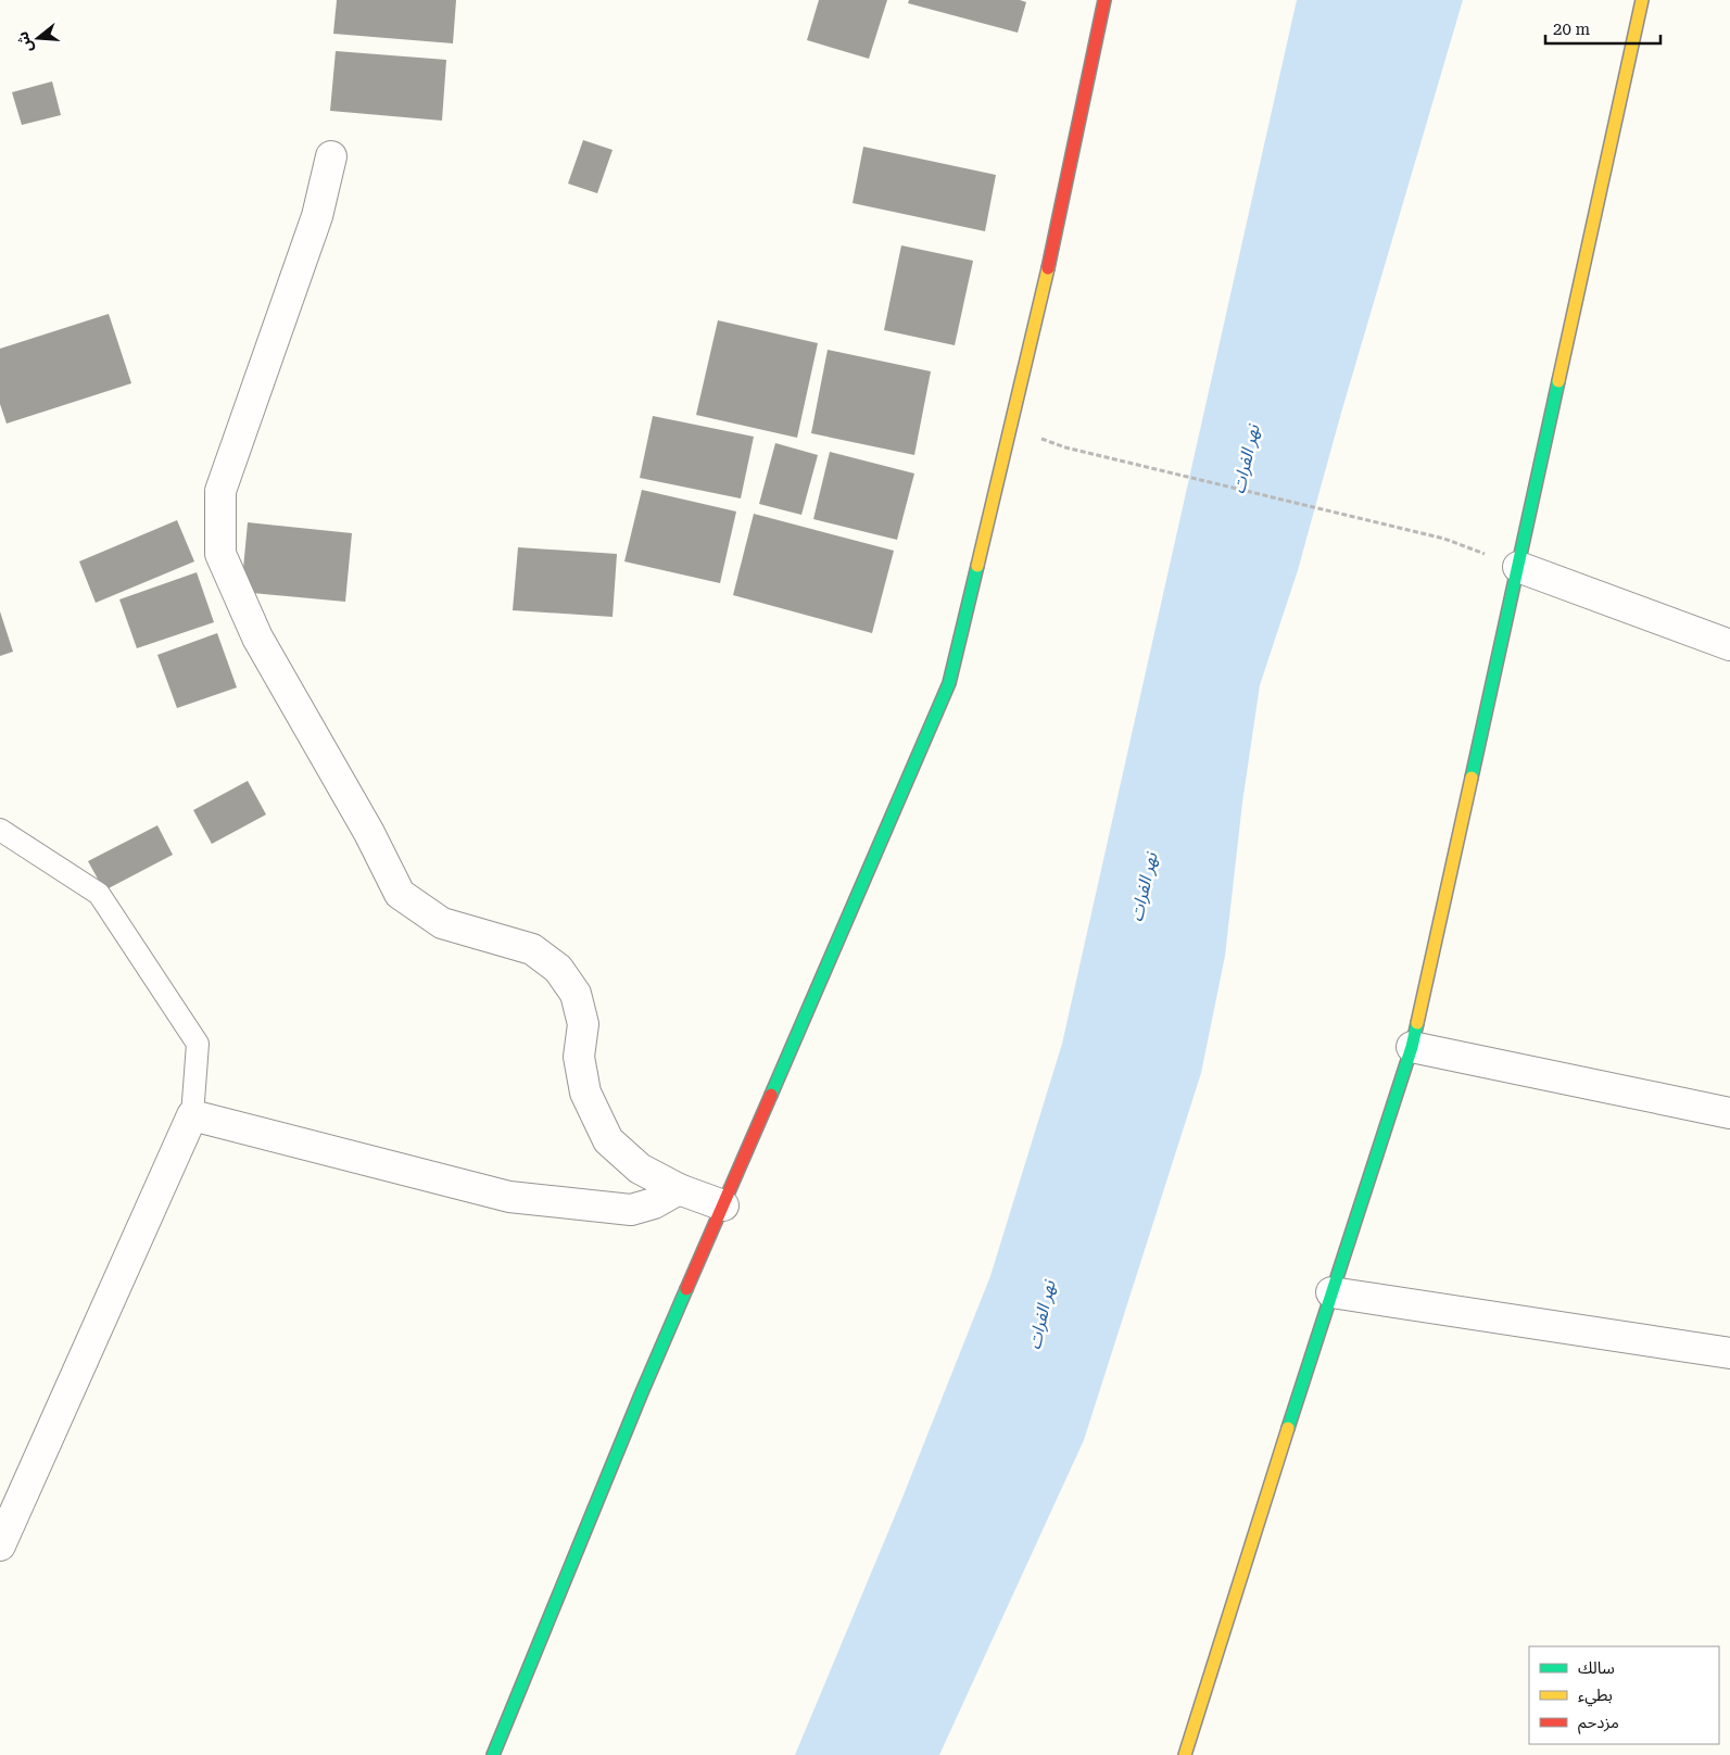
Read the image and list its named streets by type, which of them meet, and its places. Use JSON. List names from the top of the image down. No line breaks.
{"water":["نهر الفرات"],"legend":["سالك","بطيء","مزدحم"],"scale_bar":"20 m","north":"left"}
